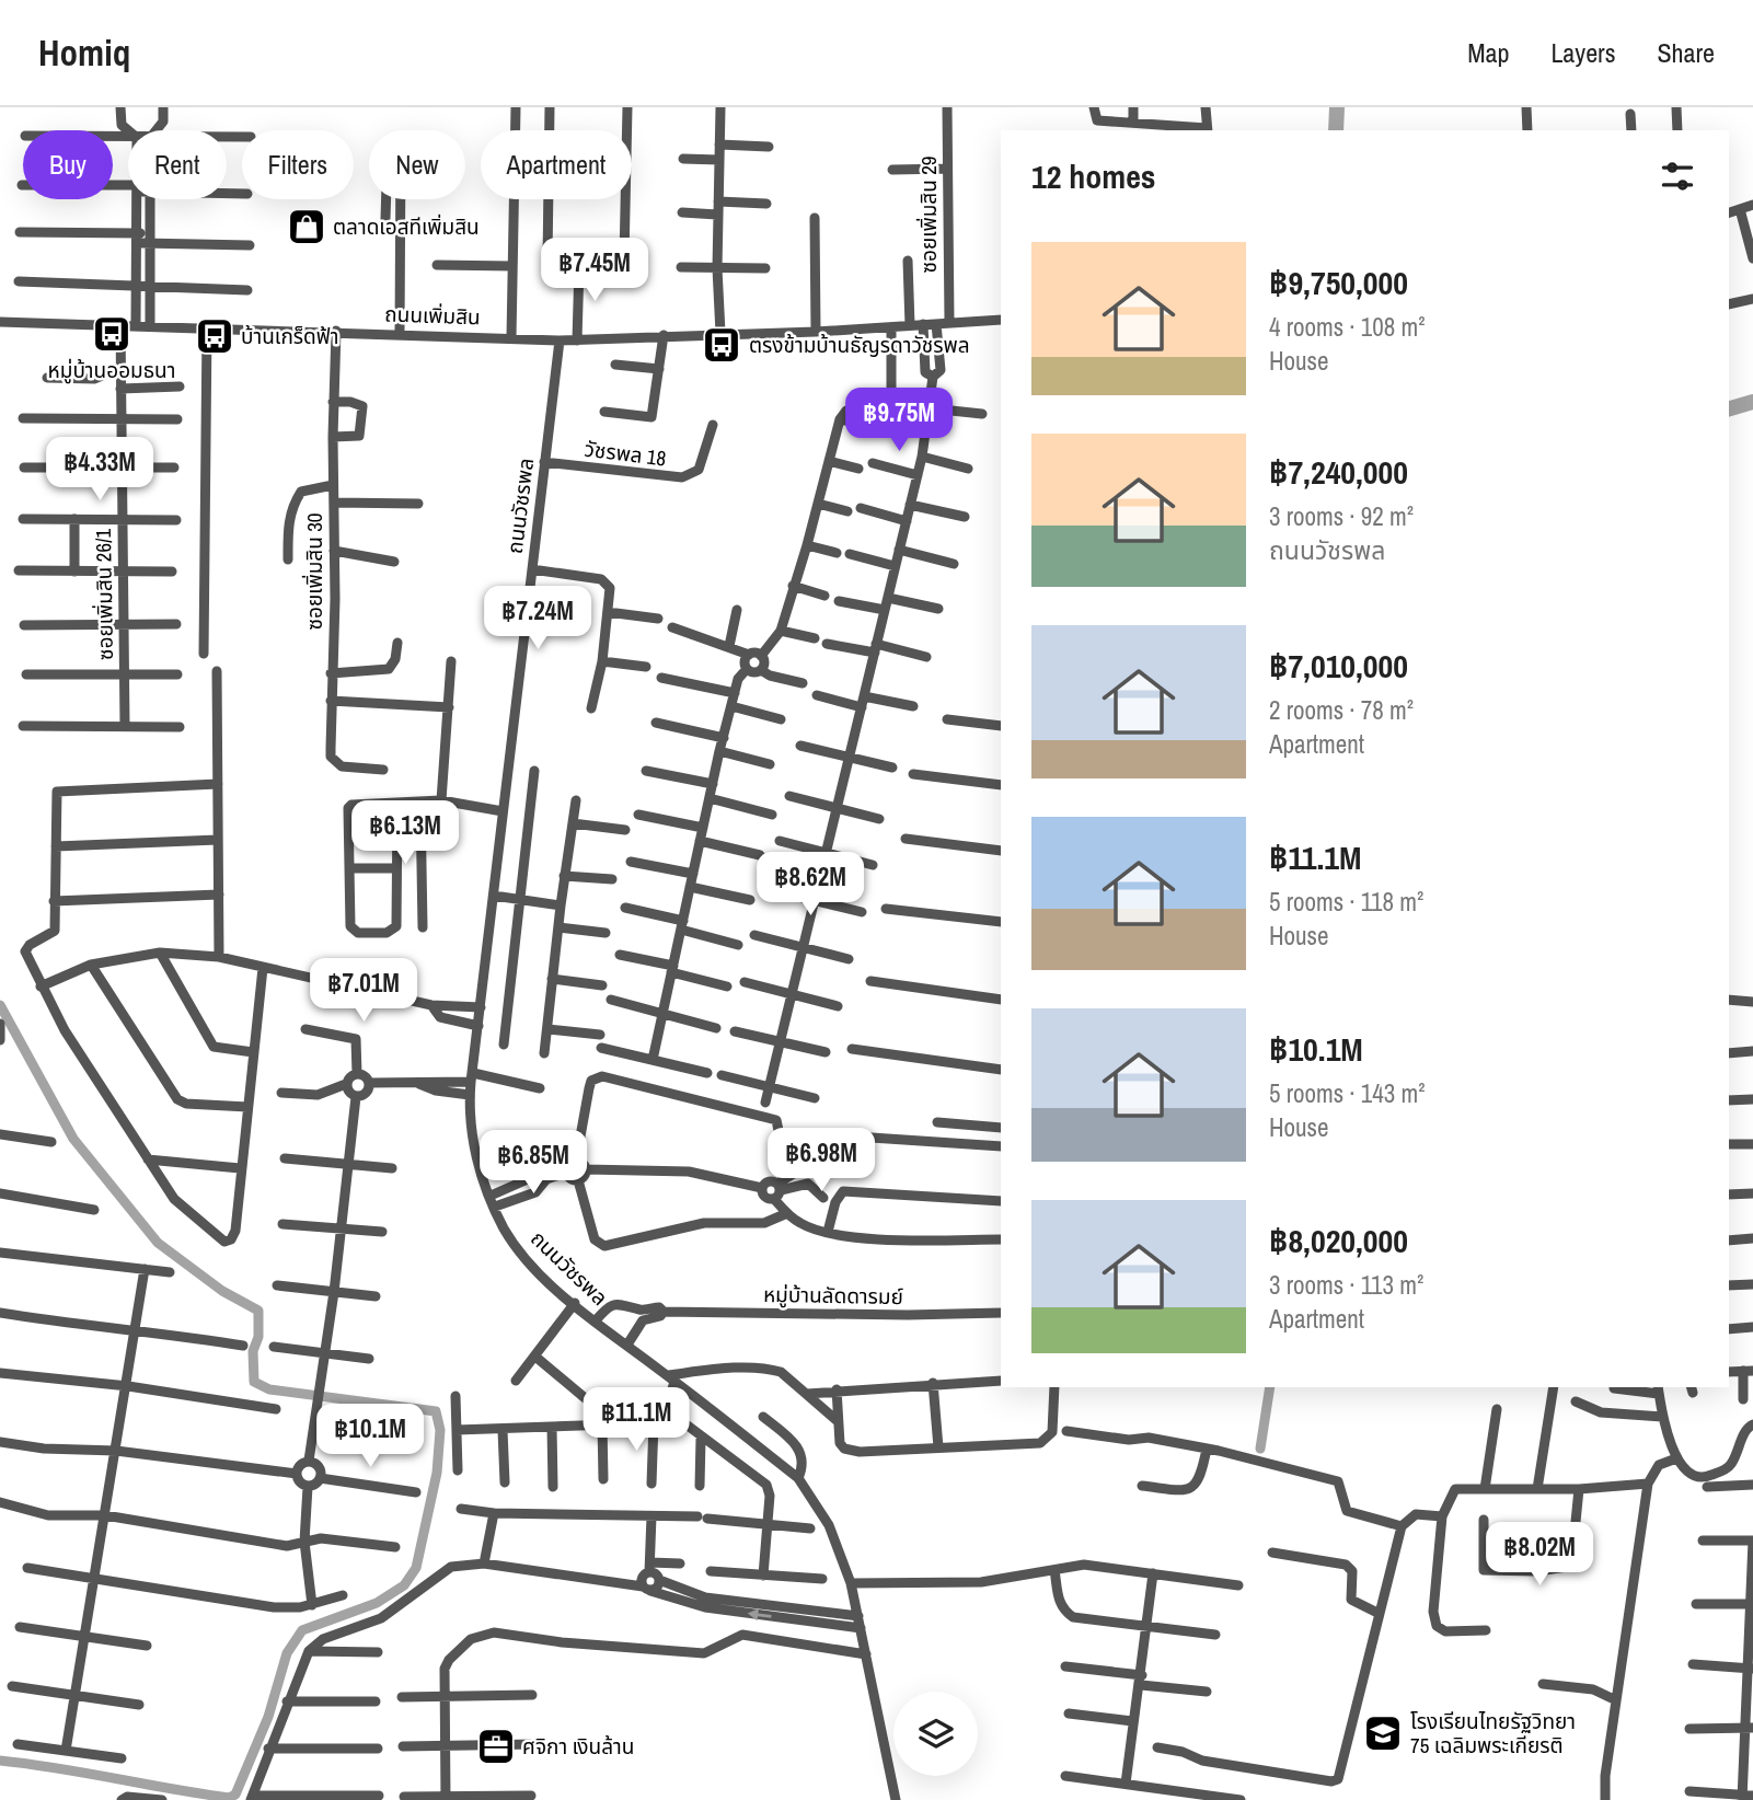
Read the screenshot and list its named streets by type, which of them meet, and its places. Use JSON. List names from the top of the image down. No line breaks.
{"streets":{"street":["ซอยเพิ่มสิน 29","ถนนเพิ่มสิน","วัชรพล 18","ถนนวัชรพล","ซอยเพิ่มสิน 30","ซอยเพิ่มสิน 26/1","หมู่บ้านลัดดารมย์"]},"crossings":[["ซอยเพิ่มสิน 29","ถนนเพิ่มสิน"],["ถนนเพิ่มสิน","ถนนวัชรพล"],["ถนนเพิ่มสิน","ซอยเพิ่มสิน 30"],["ถนนเพิ่มสิน","ซอยเพิ่มสิน 26/1"],["วัชรพล 18","ถนนวัชรพล"],["ถนนวัชรพล","หมู่บ้านลัดดารมย์"]],"places":{"shop":["ตลาดเอสทีเพิ่มสิน"],"bus stop":["หมู่บ้านออมธนา","บ้านเกร็ดฟ้า","ตรงข้ามบ้านธัญรดาวัชรพล"],"school or university":["โรงเรียนไทยรัฐวิทยา 75 เฉลิมพระเกียรติ"],"office":["ศจิกา เงินล้าน"]},"page":{"header":"Homiq","nav":["Map","Layers","Share"],"chip":["Buy","Rent","Filters","New","Apartment"],"heading":"12 homes","list":[{"name":"฿9,750,000","note":"4 rooms · 108 m² · House"},{"name":"฿7,240,000","note":"3 rooms · 92 m² · ถนนวัชรพล"},{"name":"฿7,010,000","note":"2 rooms · 78 m² · Apartment"},{"name":"฿11.1M","note":"5 rooms · 118 m² · House"},{"name":"฿10.1M","note":"5 rooms · 143 m² · House"},{"name":"฿8,020,000","note":"3 rooms · 113 m² · Apartment"}],"price":["฿7.45M","฿9.75M","฿4.33M","฿7.24M","฿6.13M","฿8.62M","฿7.01M","฿6.98M","฿6.85M","฿11.1M","฿10.1M","฿8.02M"]}}
